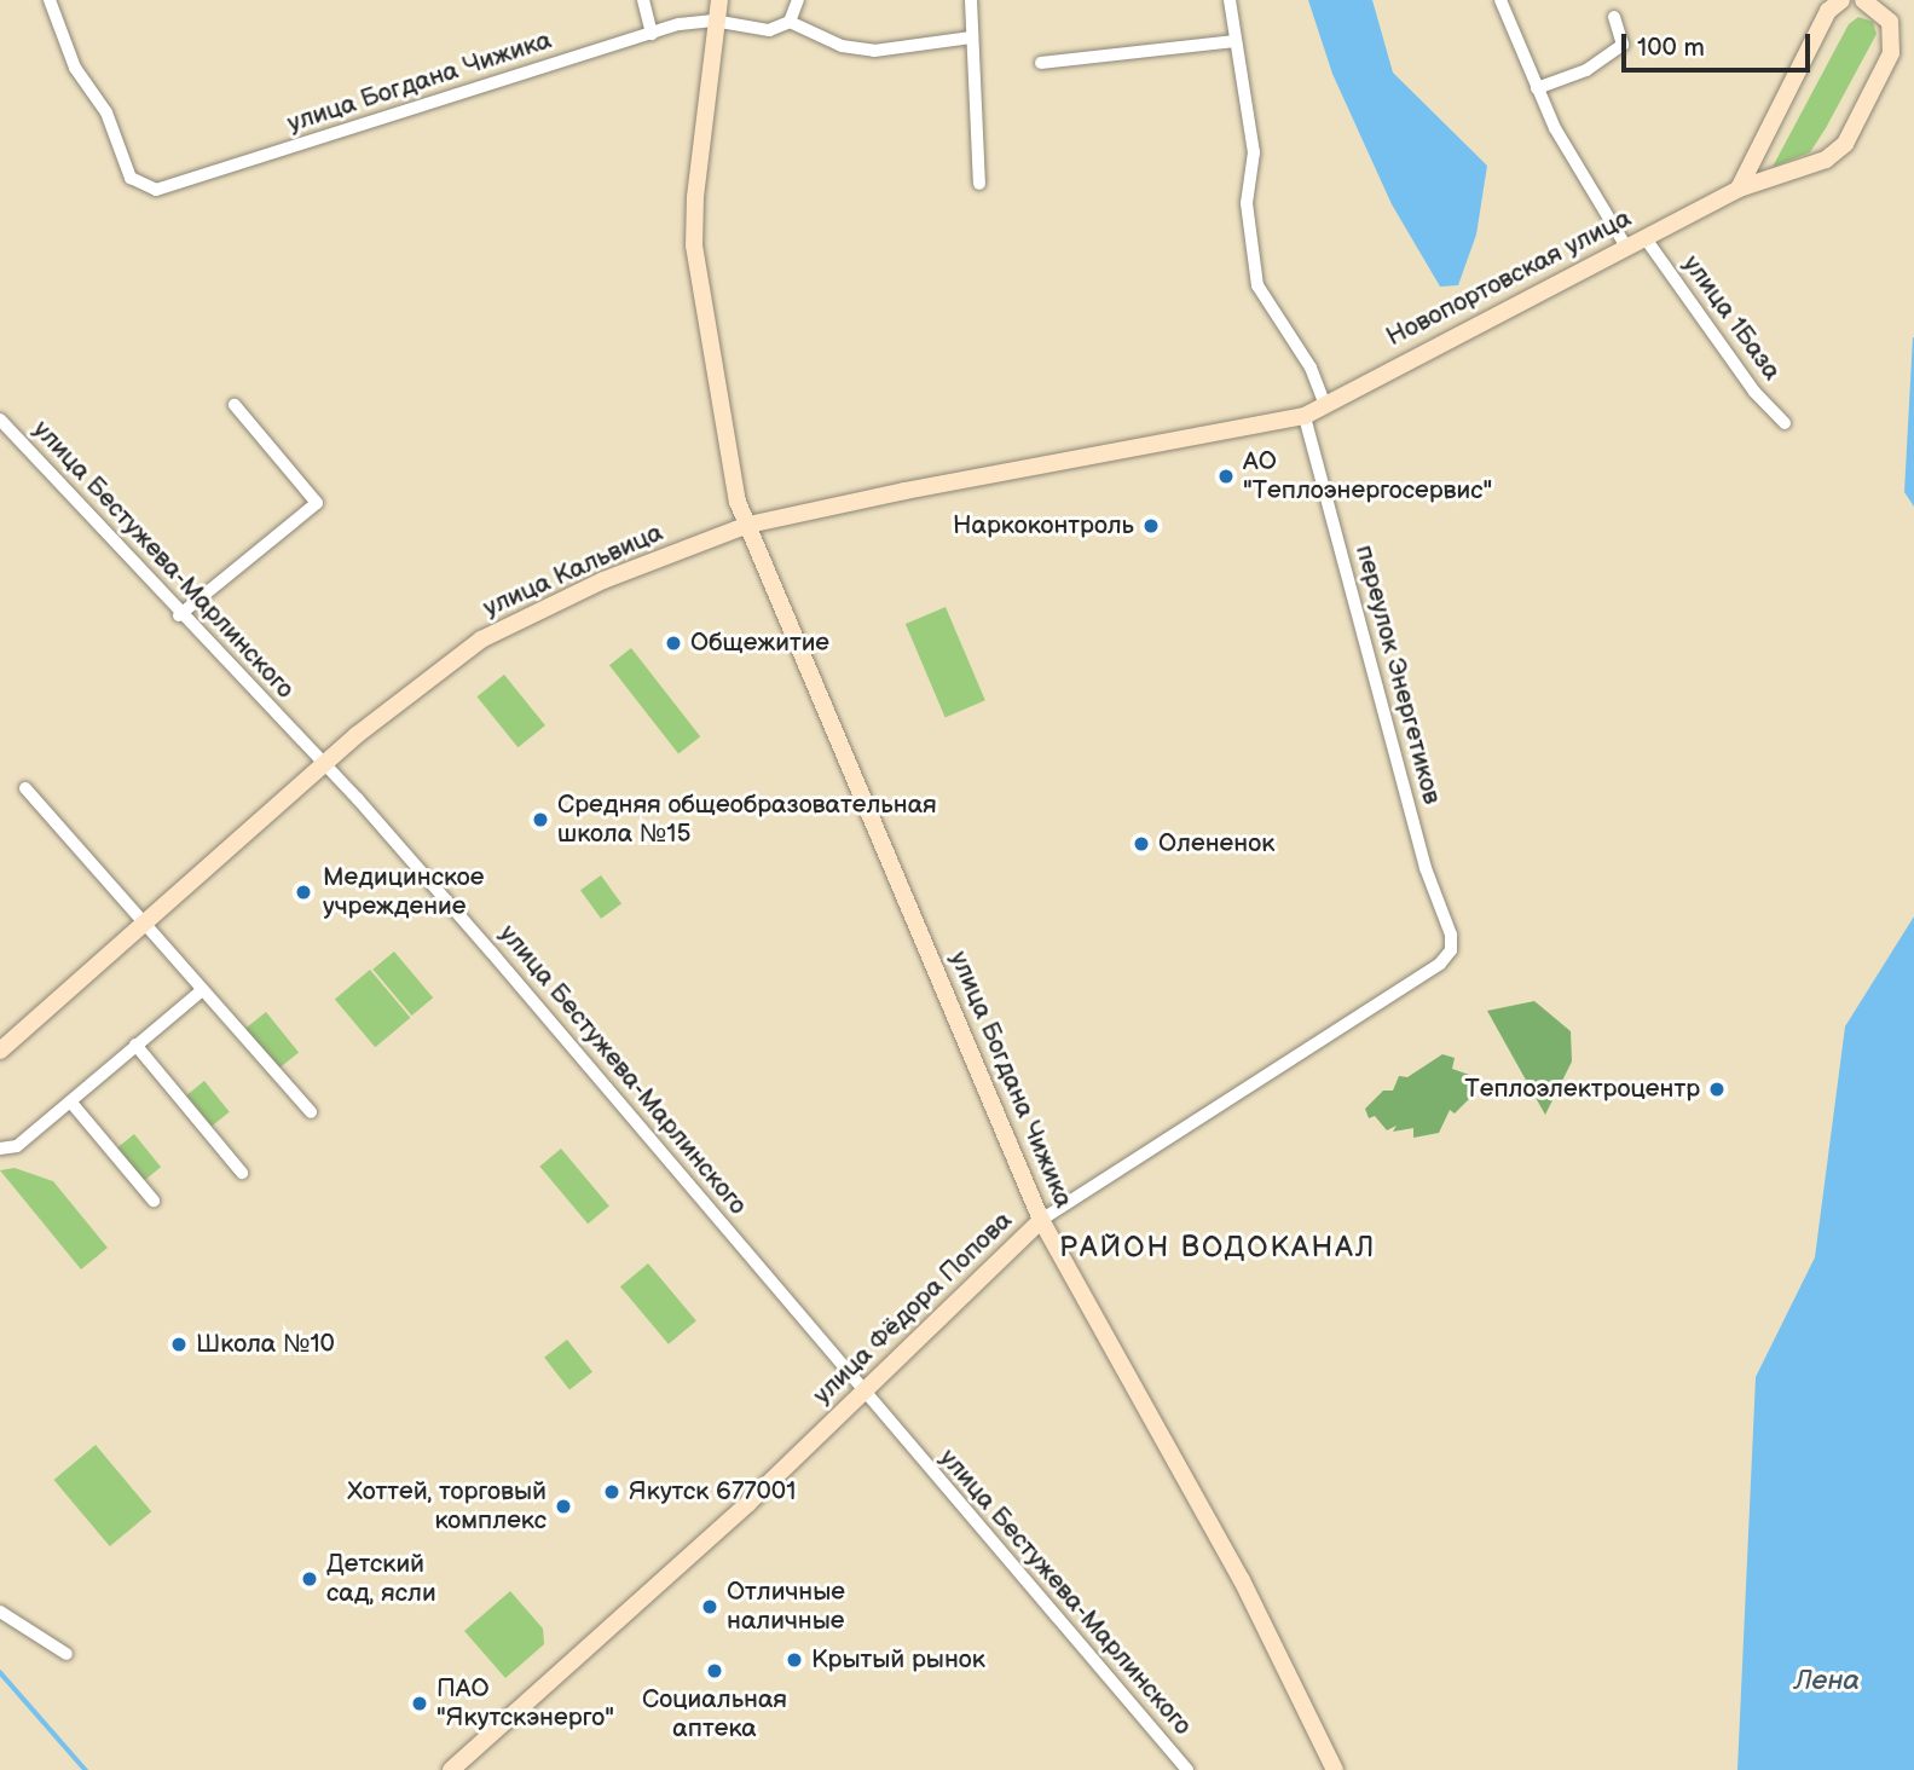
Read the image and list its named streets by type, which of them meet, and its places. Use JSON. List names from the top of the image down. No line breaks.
{"streets":{"street":["улица Богдана Чижика","Новопортовская улица","улица 1База","улица Бестужева-Марлинского","улица Кальвица","переулок Энергетиков","улица Фёдора Попова"]},"crossings":[["улица Богдана Чижика","улица Кальвица"],["улица Богдана Чижика","улица Фёдора Попова"],["Новопортовская улица","улица 1База"],["Новопортовская улица","улица Кальвица"],["Новопортовская улица","переулок Энергетиков"],["улица Бестужева-Марлинского","улица Кальвица"],["улица Бестужева-Марлинского","улица Фёдора Попова"],["улица Кальвица","переулок Энергетиков"],["переулок Энергетиков","улица Фёдора Попова"]],"districts":["РАЙОН ВОДОКАНАЛ"],"water":["Лена"],"places":["АО \"Теплоэнергосервис\"","Наркоконтроль","Общежитие","Средняя общеобразовательная школа №15","Олененок","Медицинское учреждение","Теплоэлектроцентр","Школа №10","Якутск 677001","Хоттей, торговый комплекс","Детский сад, ясли","Отличные наличные","Крытый рынок","Социальная аптека","ПАО \"Якутскэнерго\""],"scale_bar":"100 m"}
